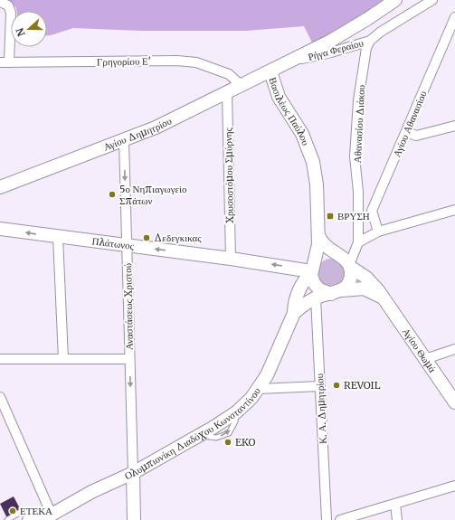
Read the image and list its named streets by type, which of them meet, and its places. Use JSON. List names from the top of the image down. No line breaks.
{"streets":{"street":["Ρήγα Φεραίου","Γρηγορίου Ε'","Βασιλέως Παύλου","Αθανασίου Διάκου","Αγίου Αθανασίου","Αγίου Δημητρίου","Χρυσοστόμου Σμύρνης","Πλάτωνος","Αναστάσεως Χριστού","Αγίου Θωμά","Κ. Α. Δημητρίου","Ολυμπιονίκη Διαδόχου Κωνσταντίνου"]},"crossings":[["Ρήγα Φεραίου","Βασιλέως Παύλου"],["Ρήγα Φεραίου","Αθανασίου Διάκου"],["Γρηγορίου Ε'","Αγίου Δημητρίου"],["Βασιλέως Παύλου","Αθανασίου Διάκου"],["Βασιλέως Παύλου","Αγίου Δημητρίου"],["Βασιλέως Παύλου","Πλάτωνος"],["Βασιλέως Παύλου","Αγίου Θωμά"],["Βασιλέως Παύλου","Ολυμπιονίκη Διαδόχου Κωνσταντίνου"],["Αθανασίου Διάκου","Πλάτωνος"],["Αθανασίου Διάκου","Αγίου Θωμά"],["Αθανασίου Διάκου","Ολυμπιονίκη Διαδόχου Κωνσταντίνου"],["Αγίου Δημητρίου","Χρυσοστόμου Σμύρνης"],["Αγίου Δημητρίου","Αναστάσεως Χριστού"],["Χρυσοστόμου Σμύρνης","Πλάτωνος"],["Πλάτωνος","Αναστάσεως Χριστού"],["Πλάτωνος","Αγίου Θωμά"],["Πλάτωνος","Ολυμπιονίκη Διαδόχου Κωνσταντίνου"],["Αναστάσεως Χριστού","Ολυμπιονίκη Διαδόχου Κωνσταντίνου"],["Αγίου Θωμά","Κ. Α. Δημητρίου"],["Αγίου Θωμά","Ολυμπιονίκη Διαδόχου Κωνσταντίνου"]],"one_way":["Πλάτωνος","Αναστάσεως Χριστού"],"places":{"other":["5ο Νηπιαγωγείο Σπάτων","Δεδεγκικας","REVOIL","EKO","ΕΤΕΚΑ"],"transit":["ΒΡΥΣΗ"]},"north":"left"}
